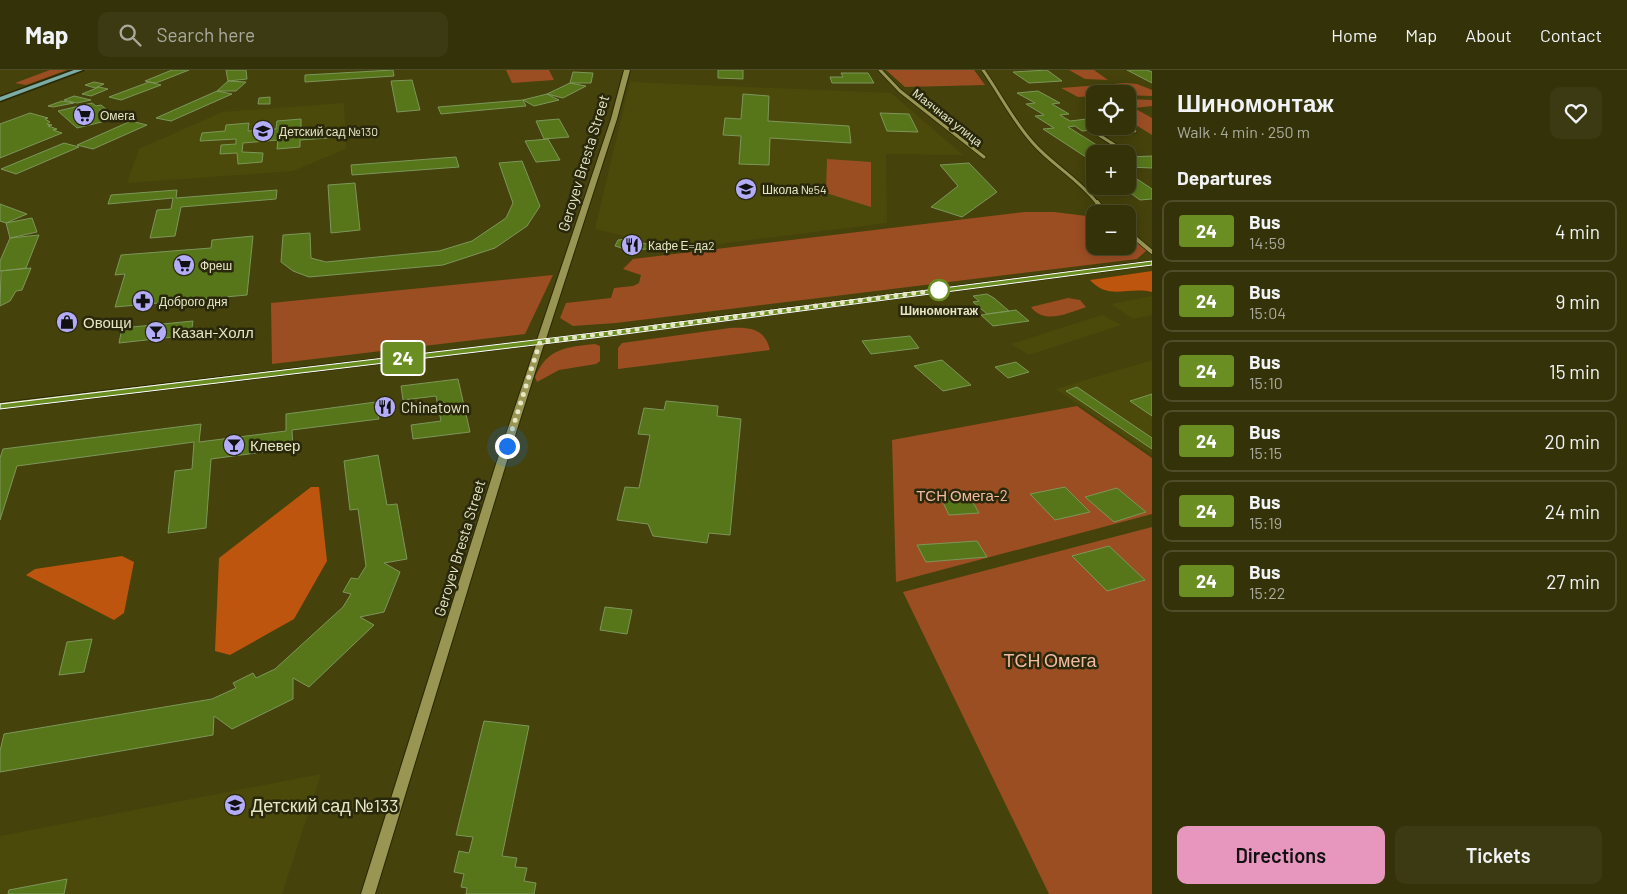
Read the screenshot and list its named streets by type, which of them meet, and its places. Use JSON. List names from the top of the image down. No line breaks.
{"streets":{"street":["Маячная улица","Geroyev Bresta Street"]},"parks":["ТСН Омега-2","ТСН Омега"],"places":{"supermarket":["Омега","Фреш"],"school or university":["Детский сад №130","Школа №54","Детский сад №133"],"restaurant":["Кафе Е=да2","Chinatown"],"other":["Шиномонтаж"],"pharmacy":["Доброго дня"],"shop":["Овощи"],"bar":["Казан-Холл","Клевер"]},"lines":["bus line 24"],"page":{"header":"Map","search":"Search here","nav":["Home","Map","About","Contact"],"on_map":"24","heading":[["Шиномонтаж","Walk · 4 min · 250 m"],"Departures"],"map_buttons":["+","−"],"list":[{"mark":"24","name":"Bus","note":"14:59","value":"4 min"},{"mark":"24","name":"Bus","note":"15:04","value":"9 min"},{"mark":"24","name":"Bus","note":"15:10","value":"15 min"},{"mark":"24","name":"Bus","note":"15:15","value":"20 min"},{"mark":"24","name":"Bus","note":"15:19","value":"24 min"},{"mark":"24","name":"Bus","note":"15:22","value":"27 min"}],"buttons":["Directions","Tickets"]}}
